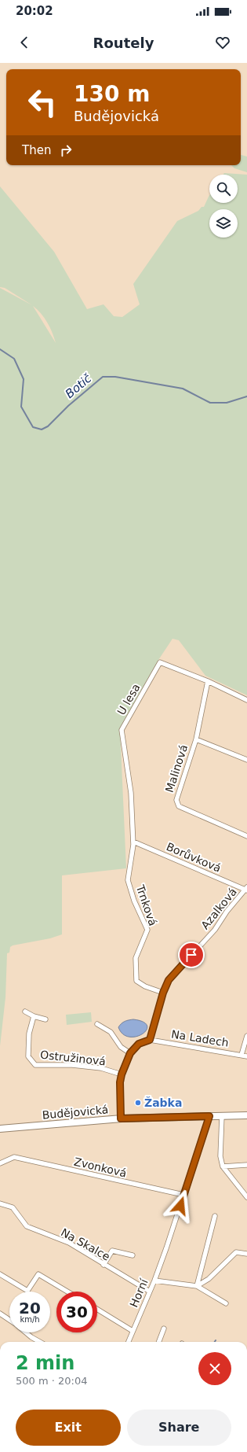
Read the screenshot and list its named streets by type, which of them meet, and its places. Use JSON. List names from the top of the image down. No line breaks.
{"streets":{"main road":["Budějovická"],"street":["U lesa","Malinová","Borůvková","Trnková","Azalková","Na Ladech","Ostružinová","Zvonková","Na Skalce","Horní"]},"crossings":[["U lesa","Malinová"],["U lesa","Borůvková"],["U lesa","Trnková"],["Borůvková","Trnková"],["Borůvková","Azalková"],["Trnková","Azalková"],["Azalková","Na Ladech"],["Budějovická","Horní"],["Zvonková","Horní"],["Na Skalce","Horní"]],"water":["Botič"],"places":["Žabka"],"page":{"status":"20:02","header":"Routely","turn":["130 m","Budějovická"],"then":"Then","speed":"20 km/h","limit":"30","heading":["2 min","500 m · 20:04"],"buttons":["Exit","Share"]}}
